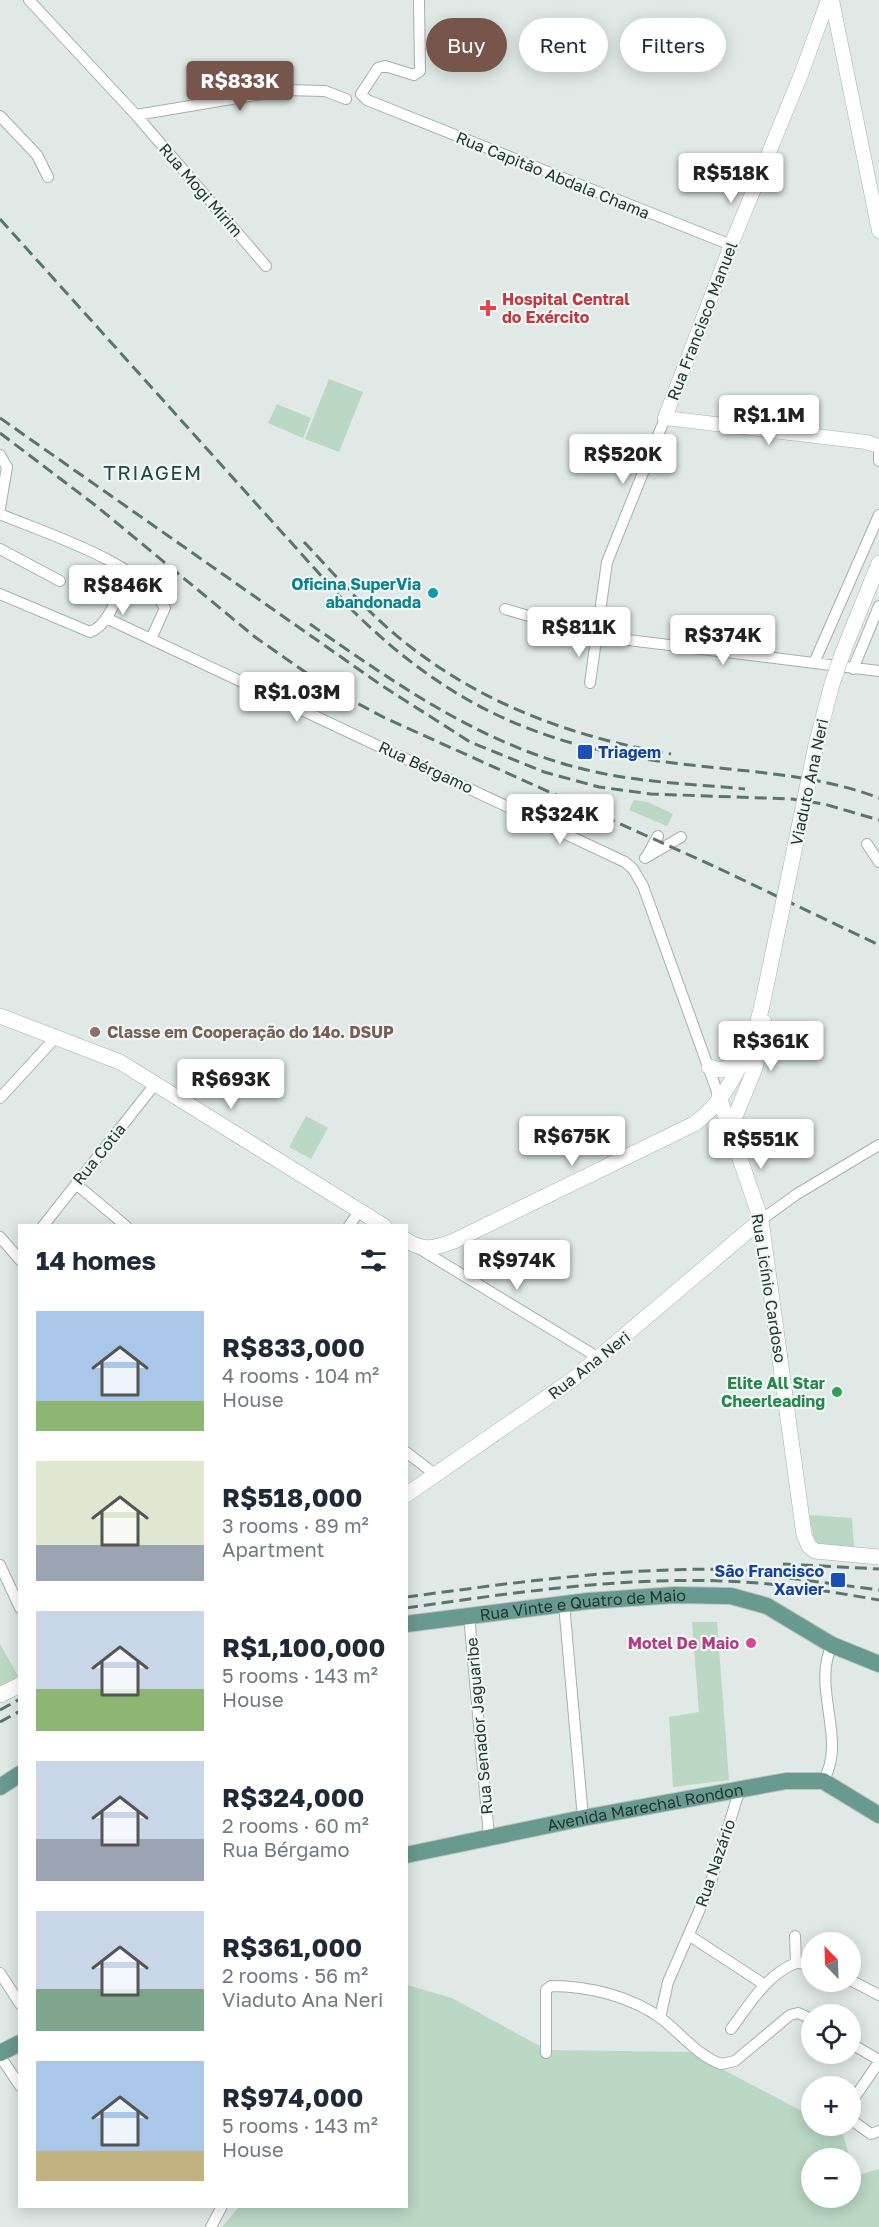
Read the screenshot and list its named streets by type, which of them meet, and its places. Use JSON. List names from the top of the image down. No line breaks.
{"streets":{"main road":["Viaduto Ana Neri","Rua Licínio Cardoso","Rua Ana Neri","Rua Vinte e Quatro de Maio","Avenida Marechal Rondon"],"street":["Rua Capitão Abdala Chama","Rua Mogi Mirim","Rua Francisco Manuel","Rua Bérgamo","Rua Cotia","Rua Senador Jaguaribe","Rua Nazário"]},"crossings":[["Rua Capitão Abdala Chama","Rua Francisco Manuel"],["Rua Bérgamo","Rua Licínio Cardoso"],["Viaduto Ana Neri","Rua Licínio Cardoso"],["Rua Licínio Cardoso","Rua Ana Neri"],["Rua Vinte e Quatro de Maio","Rua Senador Jaguaribe"],["Rua Senador Jaguaribe","Avenida Marechal Rondon"],["Avenida Marechal Rondon","Rua Nazário"]],"districts":["TRIAGEM"],"places":{"health":["Hospital Central do Exército"],"other":["Oficina SuperVia abandonada","Classe em Cooperação do 14o. DSUP","Elite All Star Cheerleading","Motel De Maio"],"transit":["Triagem","São Francisco Xavier"]},"north":"top left","page":{"chip":["Buy","Rent","Filters"],"price":["R$833K","R$518K","R$1.1M","R$520K","R$846K","R$811K","R$374K","R$1.03M","R$324K","R$361K","R$693K","R$675K","R$551K","R$974K"],"heading":"14 homes","list":[{"name":"R$833,000","note":"4 rooms · 104 m² · House"},{"name":"R$518,000","note":"3 rooms · 89 m² · Apartment"},{"name":"R$1,100,000","note":"5 rooms · 143 m² · House"},{"name":"R$324,000","note":"2 rooms · 60 m² · Rua Bérgamo"},{"name":"R$361,000","note":"2 rooms · 56 m² · Viaduto Ana Neri"},{"name":"R$974,000","note":"5 rooms · 143 m² · House"}],"map_buttons":["+","−"]}}
